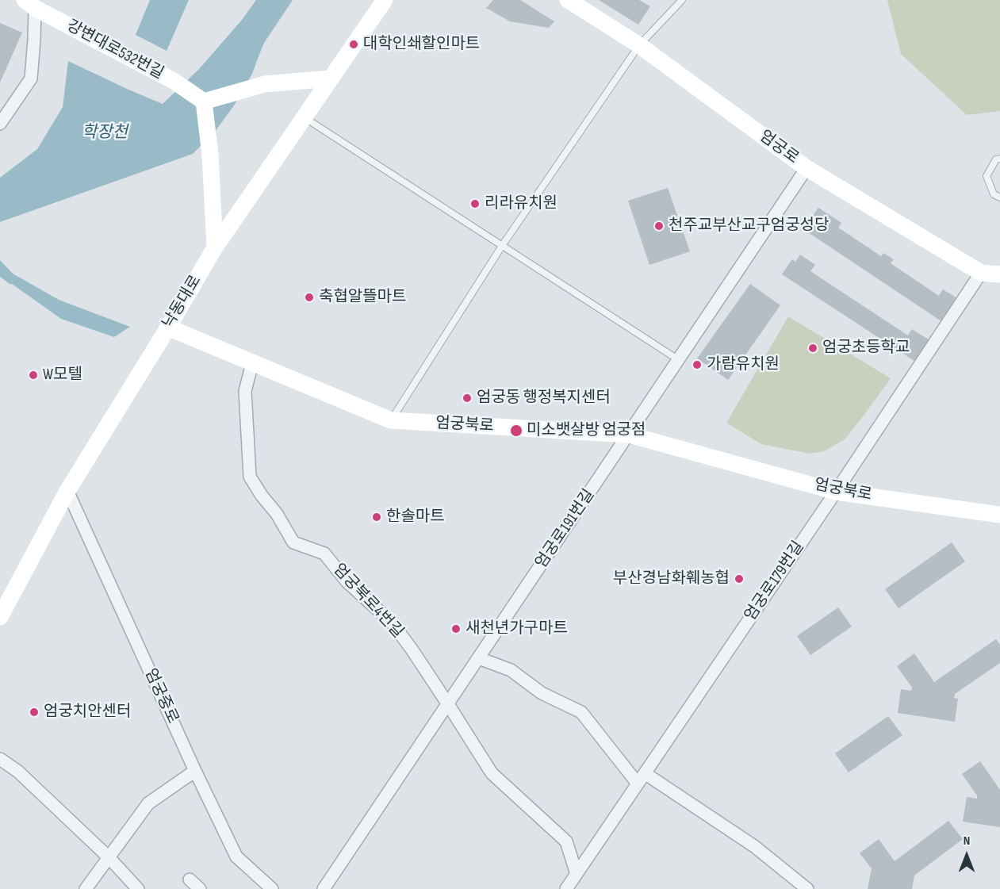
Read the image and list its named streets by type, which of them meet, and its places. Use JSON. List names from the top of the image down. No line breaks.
{"streets":{"street":["강변대로532번길","엄궁로","낙동대로","엄궁북로","엄궁로191번길","엄궁로179번길","엄궁북로4번길","엄궁중로"]},"crossings":[["엄궁로","엄궁로191번길"],["엄궁로","엄궁로179번길"],["낙동대로","엄궁북로"],["낙동대로","엄궁중로"],["엄궁북로","엄궁로191번길"],["엄궁북로","엄궁로179번길"],["엄궁북로","엄궁북로4번길"],["엄궁로191번길","엄궁북로4번길"],["엄궁로179번길","엄궁북로4번길"]],"water":["학장천"],"places":["대학인쇄할인마트","리라유치원","천주교부산교구엄궁성당","축협알뜰마트","엄궁초등학교","가람유치원","W모텔","엄궁동 행정복지센터","미소뱃살방 엄궁점","한솔마트","부산경남화훼농협","새천년가구마트","엄궁치안센터"],"north":"top"}
